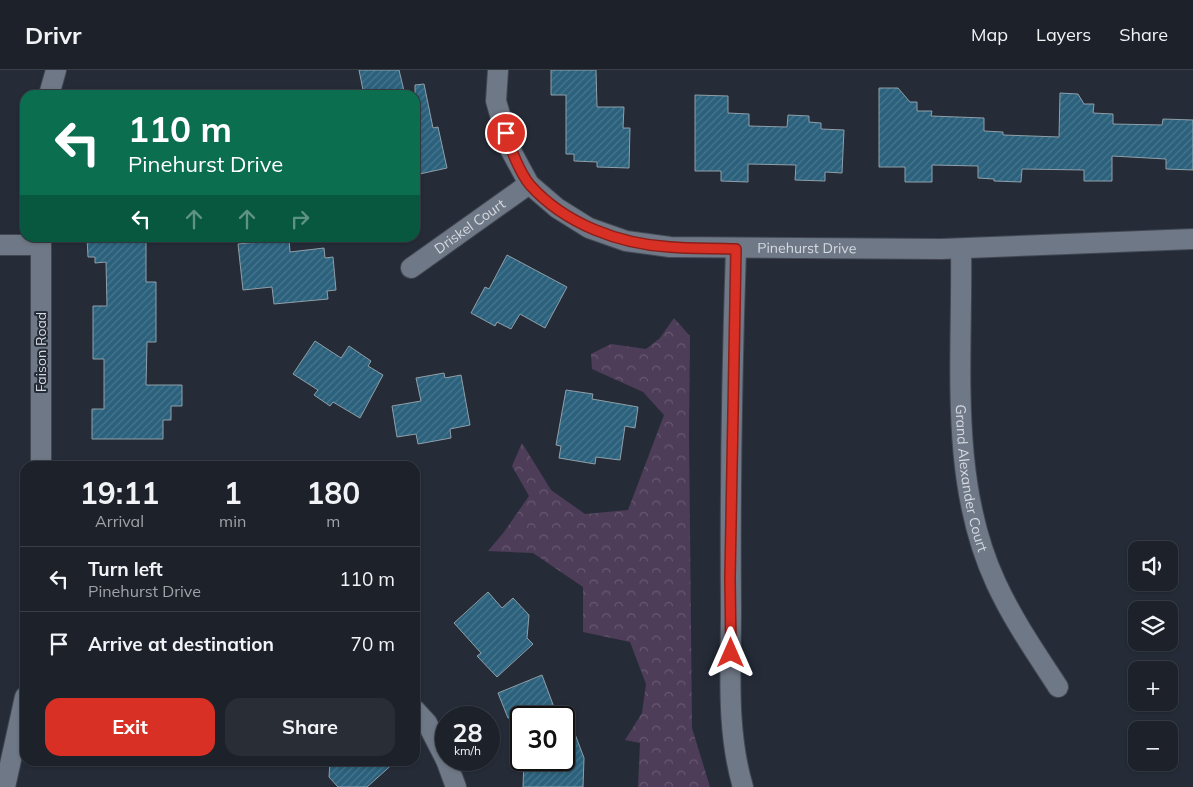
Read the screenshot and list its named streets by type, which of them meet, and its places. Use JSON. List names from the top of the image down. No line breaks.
{"streets":{"street":["Driskel Court","Pinehurst Drive","Faison Road","Grand Alexander Court"]},"crossings":[["Driskel Court","Pinehurst Drive"],["Pinehurst Drive","Grand Alexander Court"]],"page":{"header":"Drivr","nav":["Map","Layers","Share"],"turn":["110 m","Pinehurst Drive"],"eta":["19:11","Arrival","1","min","180","m"],"map_buttons":["+","−"],"list":[{"name":"Turn left","note":"Pinehurst Drive","value":"110 m"},{"name":"Arrive at destination","value":"70 m"}],"buttons":["Exit","Share"],"speed":"28 km/h","limit":"30"}}
